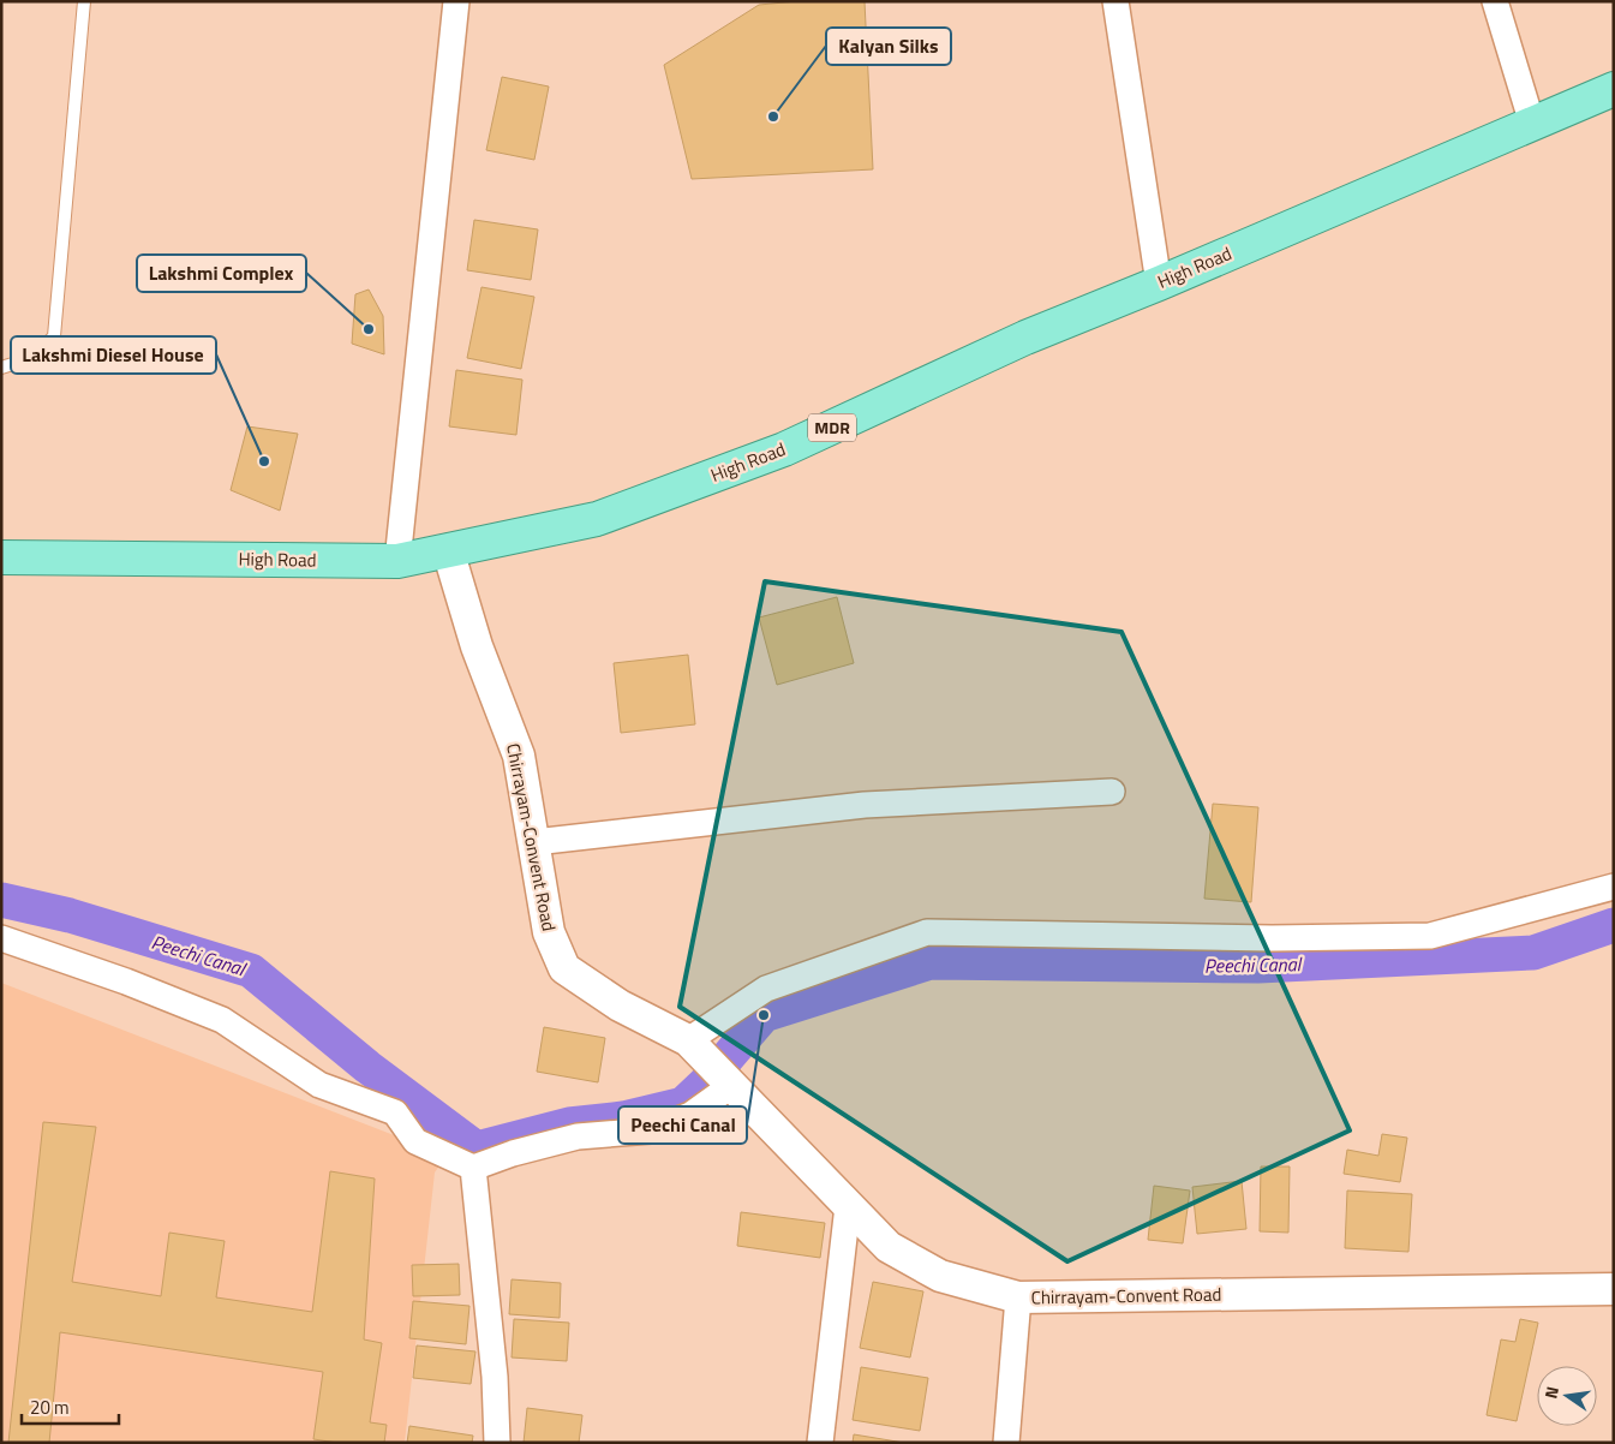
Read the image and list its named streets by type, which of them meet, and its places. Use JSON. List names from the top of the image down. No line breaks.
{"streets":{"main road":["High Road","MDR"],"street":["Chirrayam-Convent Road"]},"crossings":[["High Road","Chirrayam-Convent Road"]],"water":["Peechi Canal"],"places":["Kalyan Silks","Lakshmi Complex","Lakshmi Diesel House","Peechi Canal"],"scale_bar":"20 m","north":"left"}
